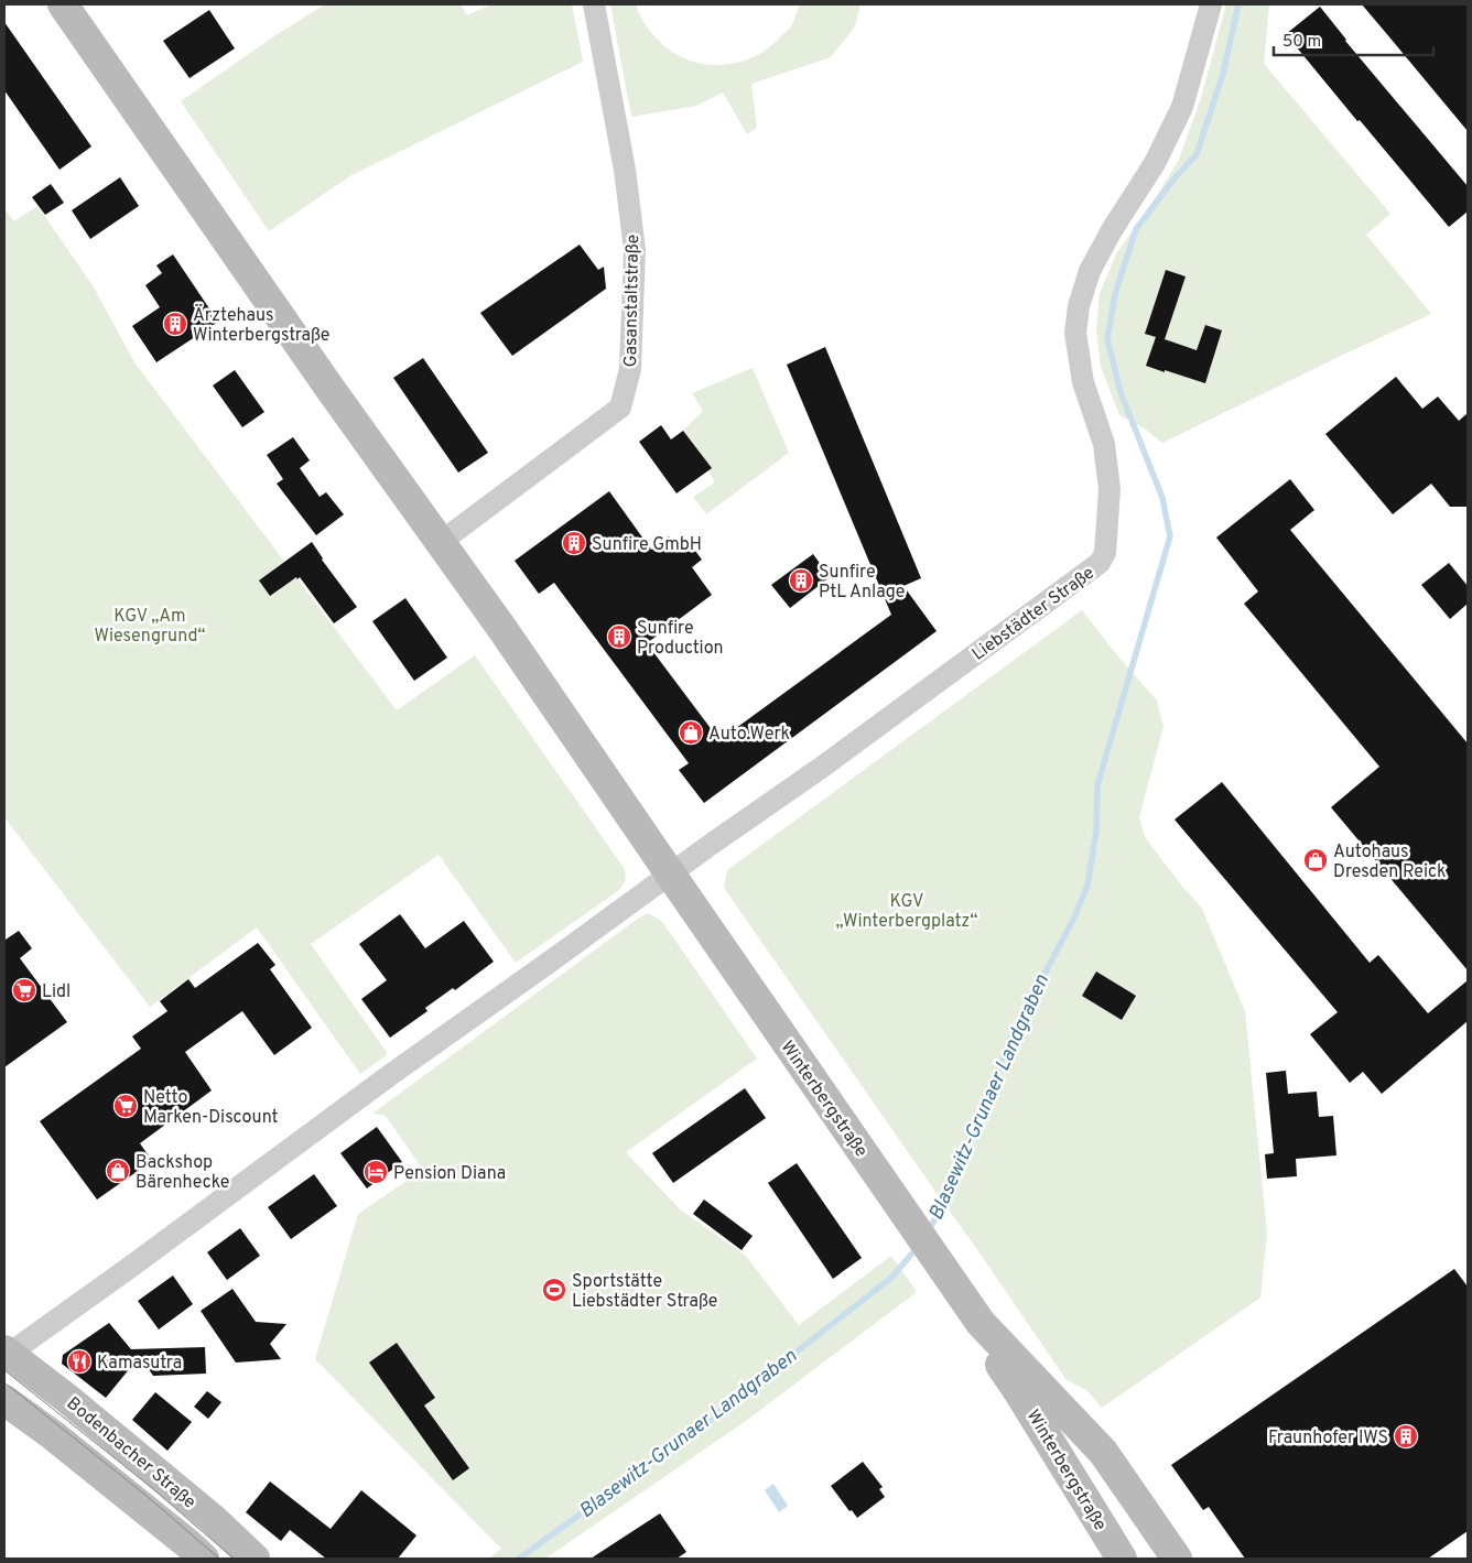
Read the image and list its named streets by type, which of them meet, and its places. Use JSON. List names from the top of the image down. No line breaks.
{"streets":{"main road":["Winterbergstraße","Bodenbacher Straße"],"street":["Gasanstaltstraße","Liebstädter Straße"]},"crossings":[["Gasanstaltstraße","Winterbergstraße"],["Liebstädter Straße","Winterbergstraße"],["Liebstädter Straße","Bodenbacher Straße"]],"water":["Blasewitz‐Grunaer Landgraben"],"parks":["KGV „Am Wiesengrund“","KGV „Winterbergplatz“"],"places":{"building":["Ärztehaus Winterbergstraße","Sunfire GmbH","Sunfire PtL Anlage","Sunfire Production","Fraunhofer IWS"],"shop":["Auto.Werk","Autohaus Dresden Reick","Backshop Bärenhecke"],"supermarket":["Lidl","Netto Marken-Discount"],"hotel":["Pension Diana"],"sports":["Sportstätte Liebstädter Straße"],"restaurant":["Kamasutra"]},"scale_bar":"50 m"}
